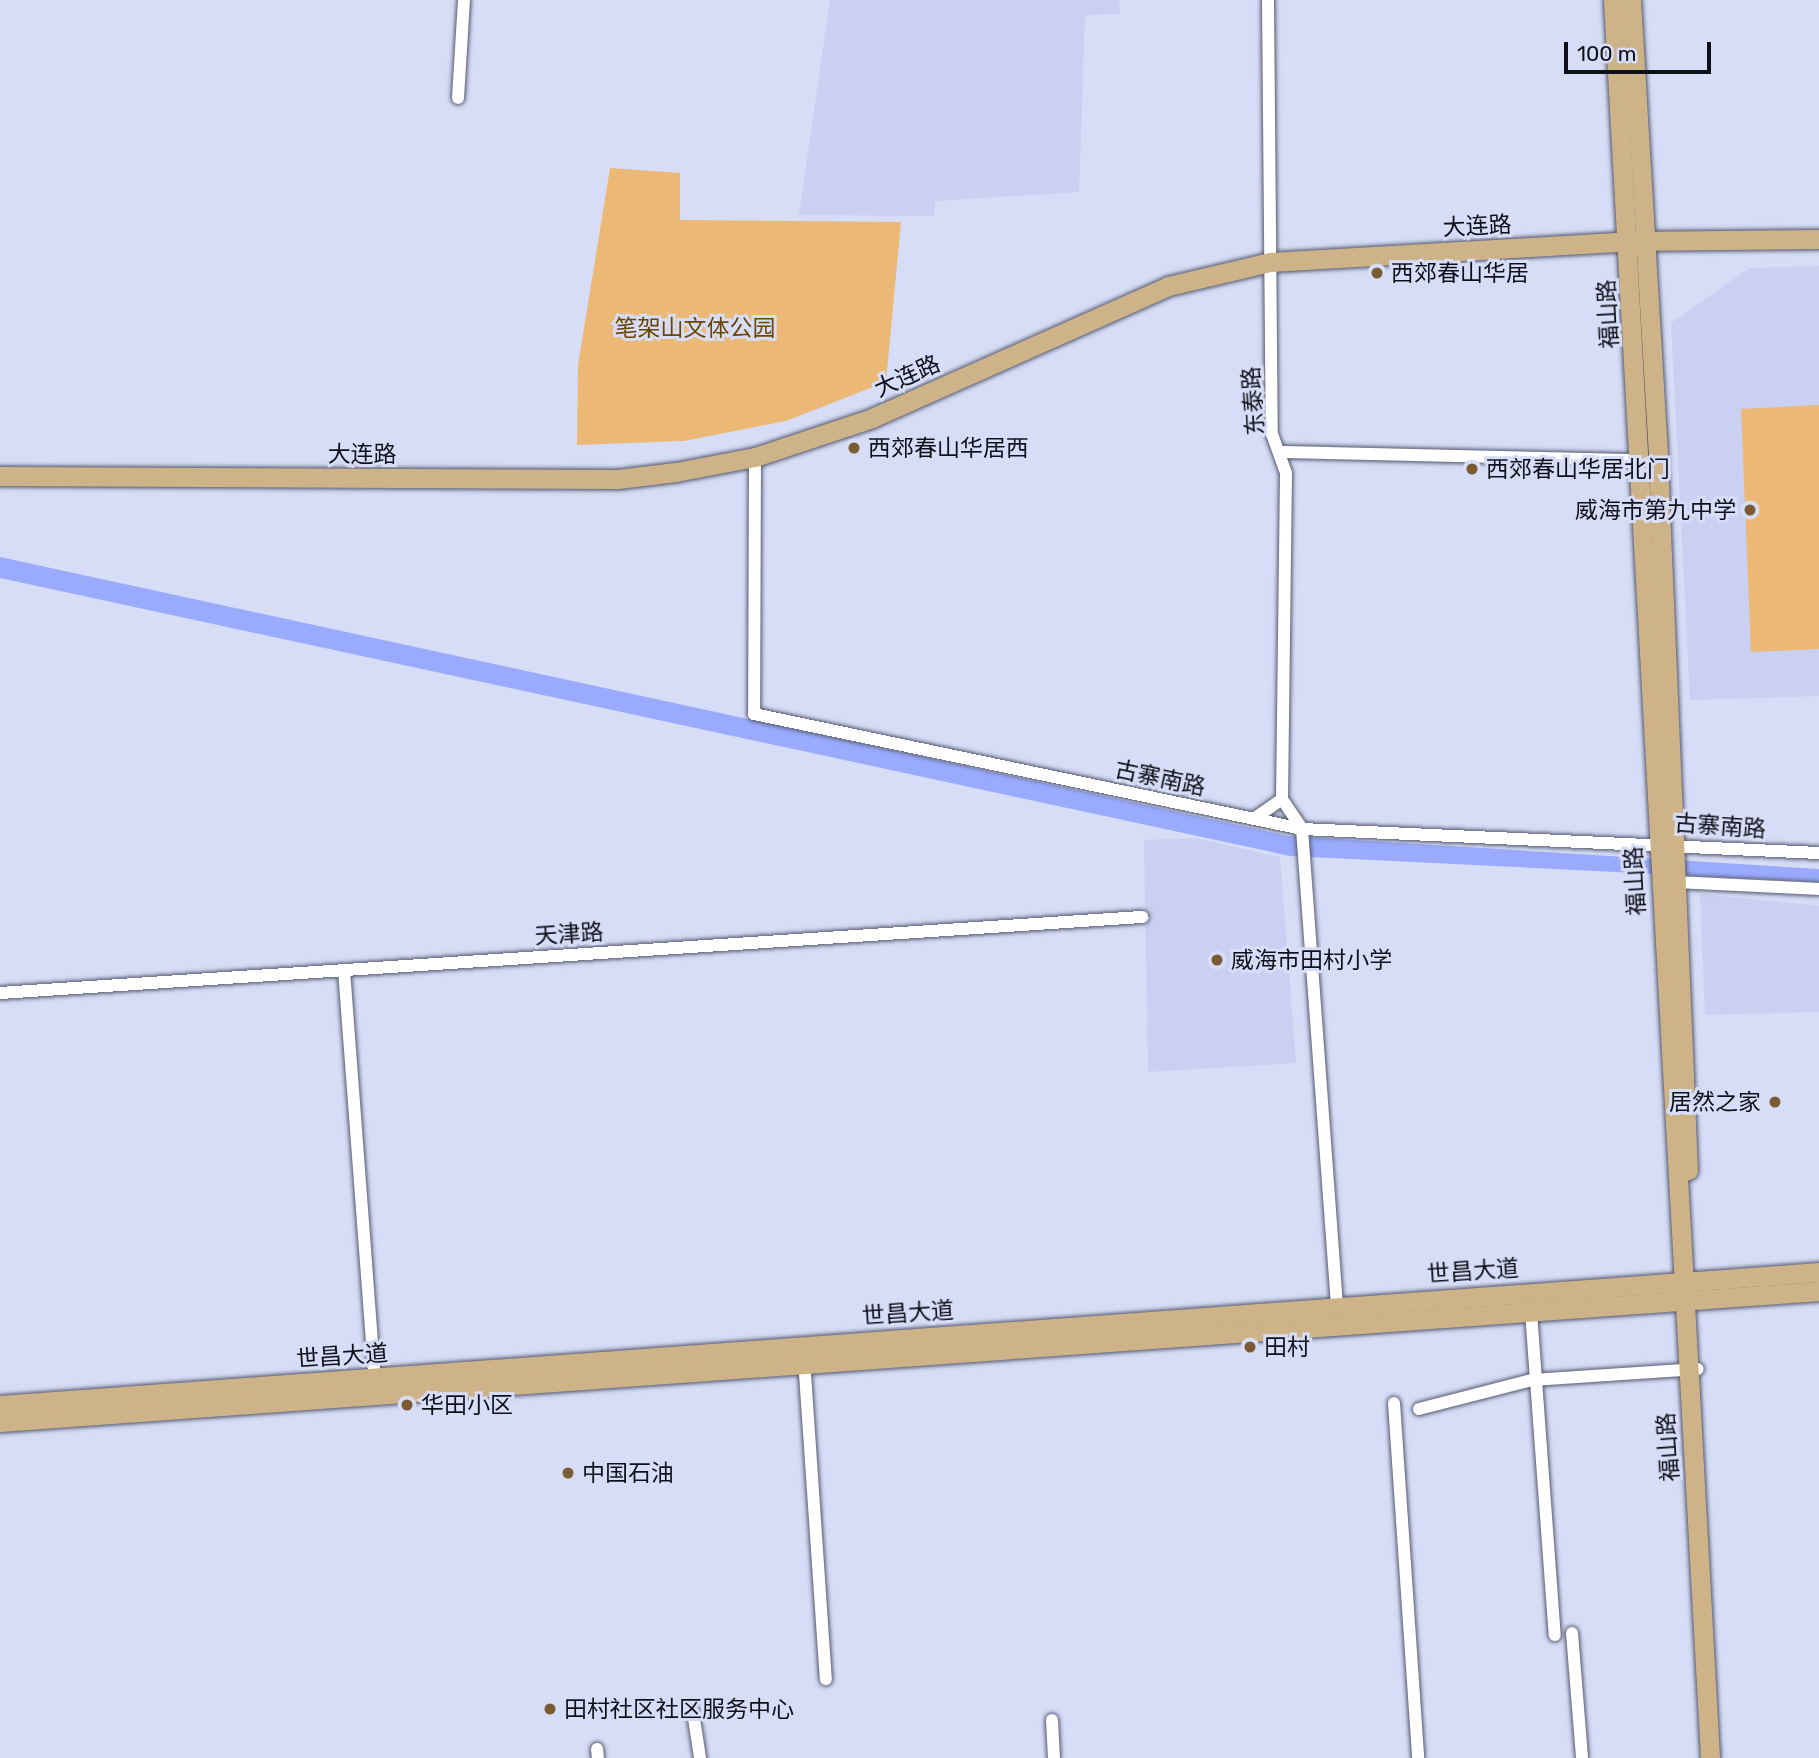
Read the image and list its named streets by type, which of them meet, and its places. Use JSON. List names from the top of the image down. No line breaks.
{"streets":{"main road":["大连路","福山路","世昌大道"],"street":["东泰路","古寨南路","天津路"]},"crossings":[["大连路","福山路"],["大连路","东泰路"],["大连路","古寨南路"],["福山路","古寨南路"],["福山路","世昌大道"]],"parks":["笔架山文体公园"],"places":["西郊春山华居","西郊春山华居西","西郊春山华居北门","威海市第九中学","威海市田村小学","居然之家","田村","华田小区","中国石油","田村社区社区服务中心"],"scale_bar":"100 m"}
